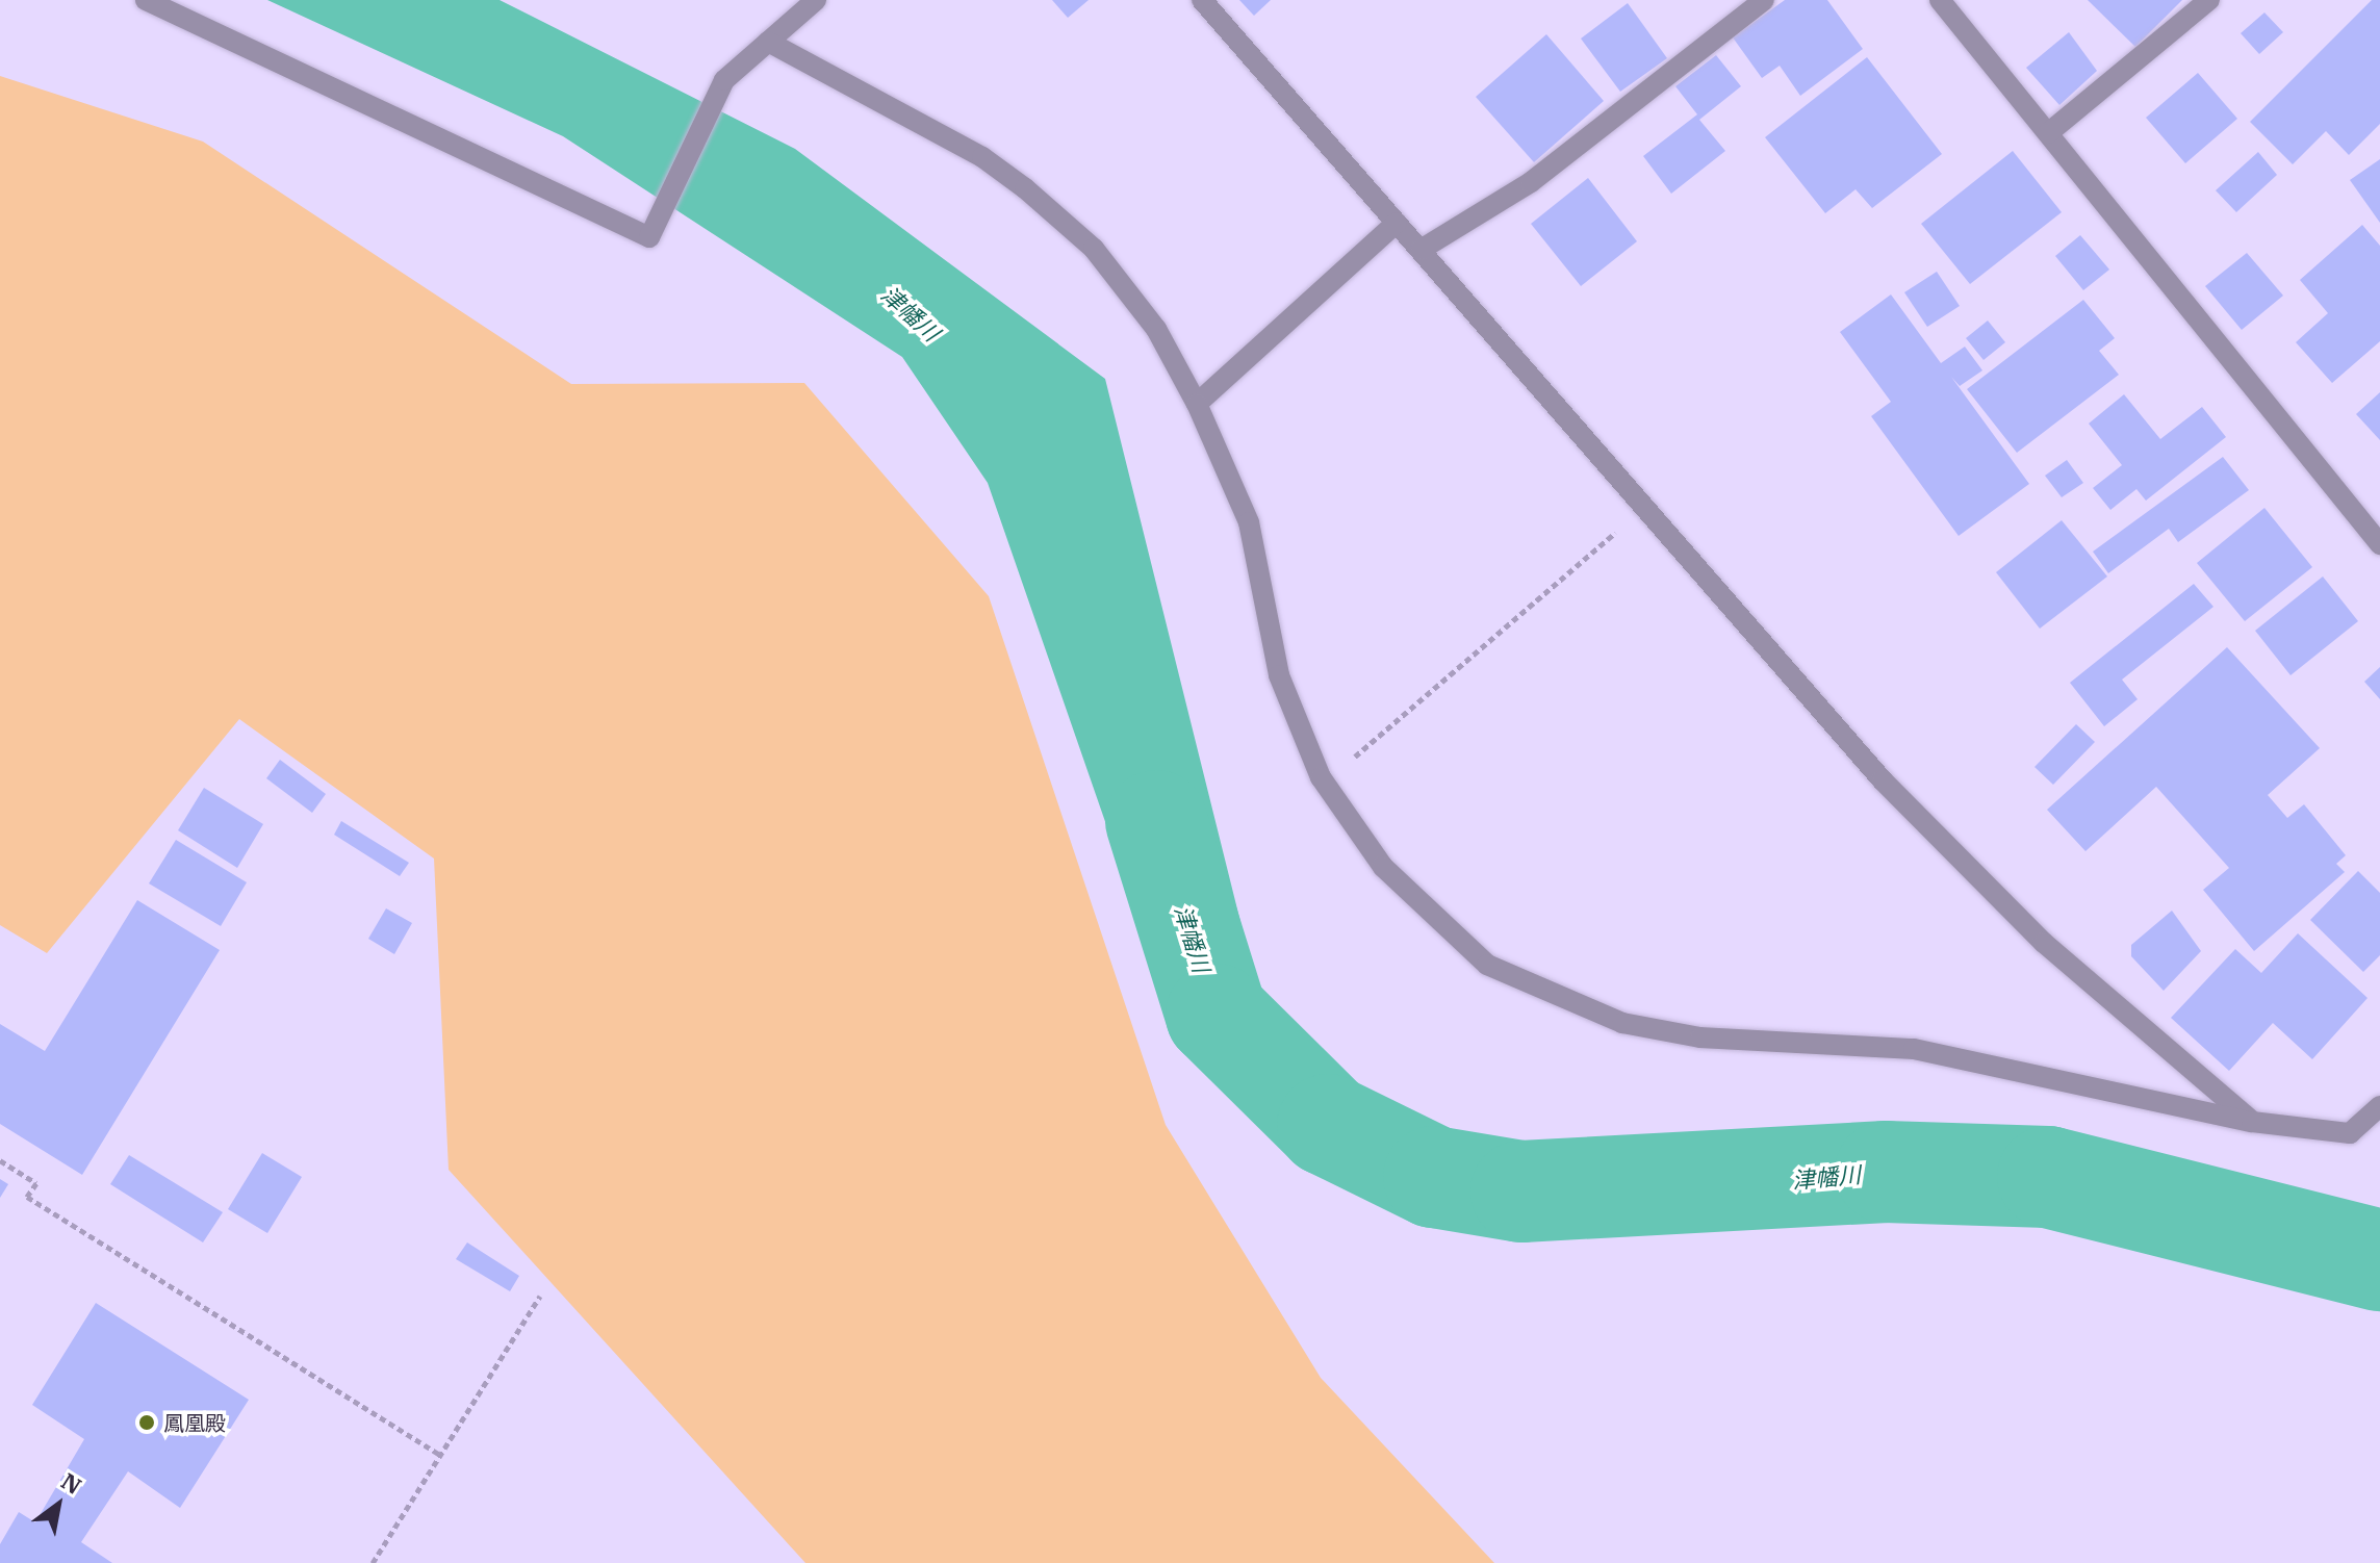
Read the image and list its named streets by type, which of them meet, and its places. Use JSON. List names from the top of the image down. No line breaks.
{"water":["津幡川"],"places":["鳳凰殿"],"north":"top right"}
